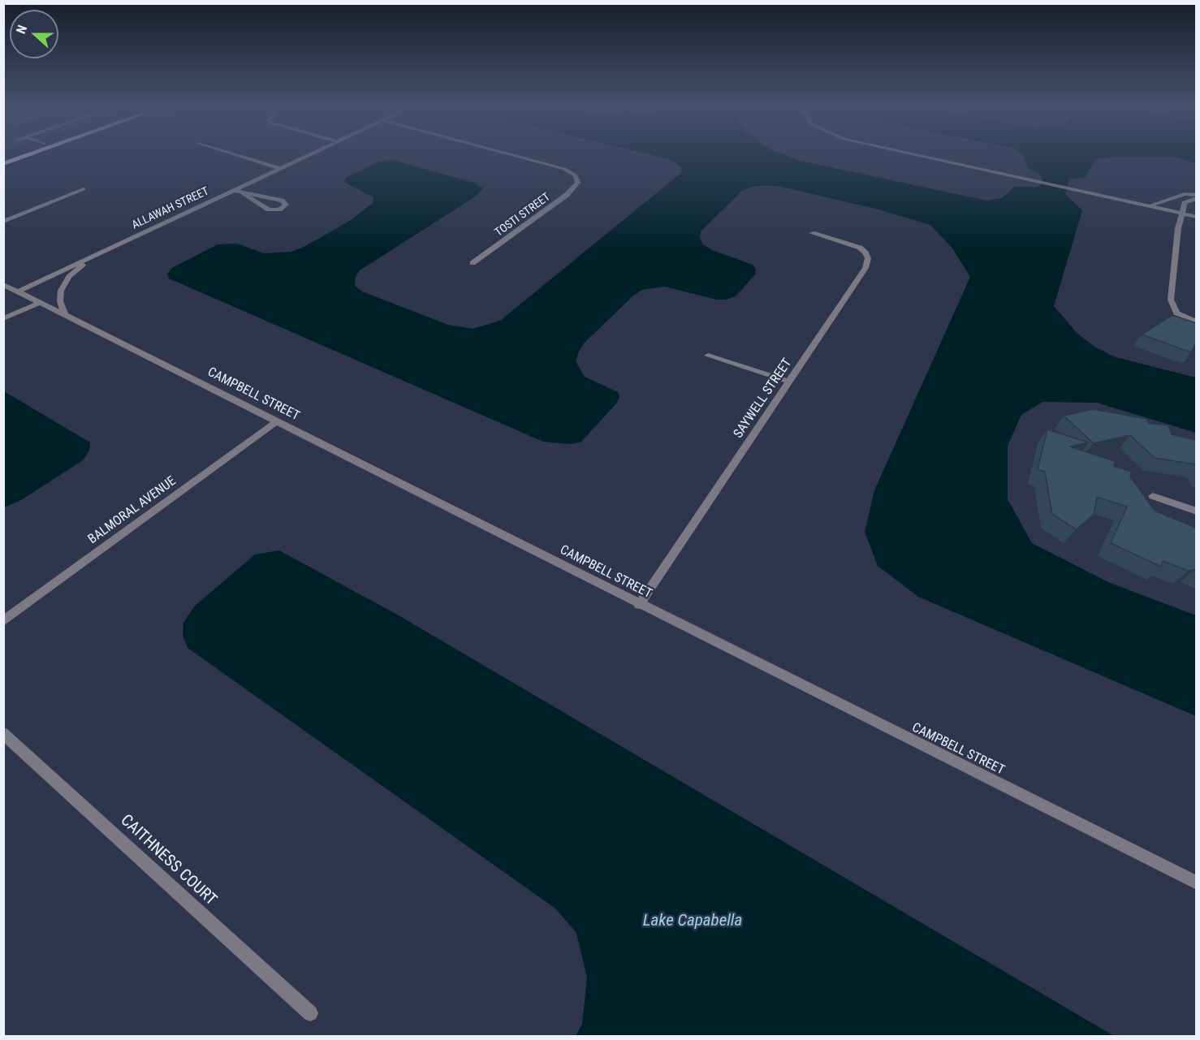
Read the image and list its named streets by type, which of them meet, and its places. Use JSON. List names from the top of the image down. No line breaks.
{"streets":{"street":["ALLAWAH STREET","TOSTI STREET","CAMPBELL STREET","SAYWELL STREET","BALMORAL AVENUE","CAITHNESS COURT"]},"crossings":[["ALLAWAH STREET","CAMPBELL STREET"],["CAMPBELL STREET","SAYWELL STREET"],["CAMPBELL STREET","BALMORAL AVENUE"]],"water":["Lake Capabella"],"north":"left"}
